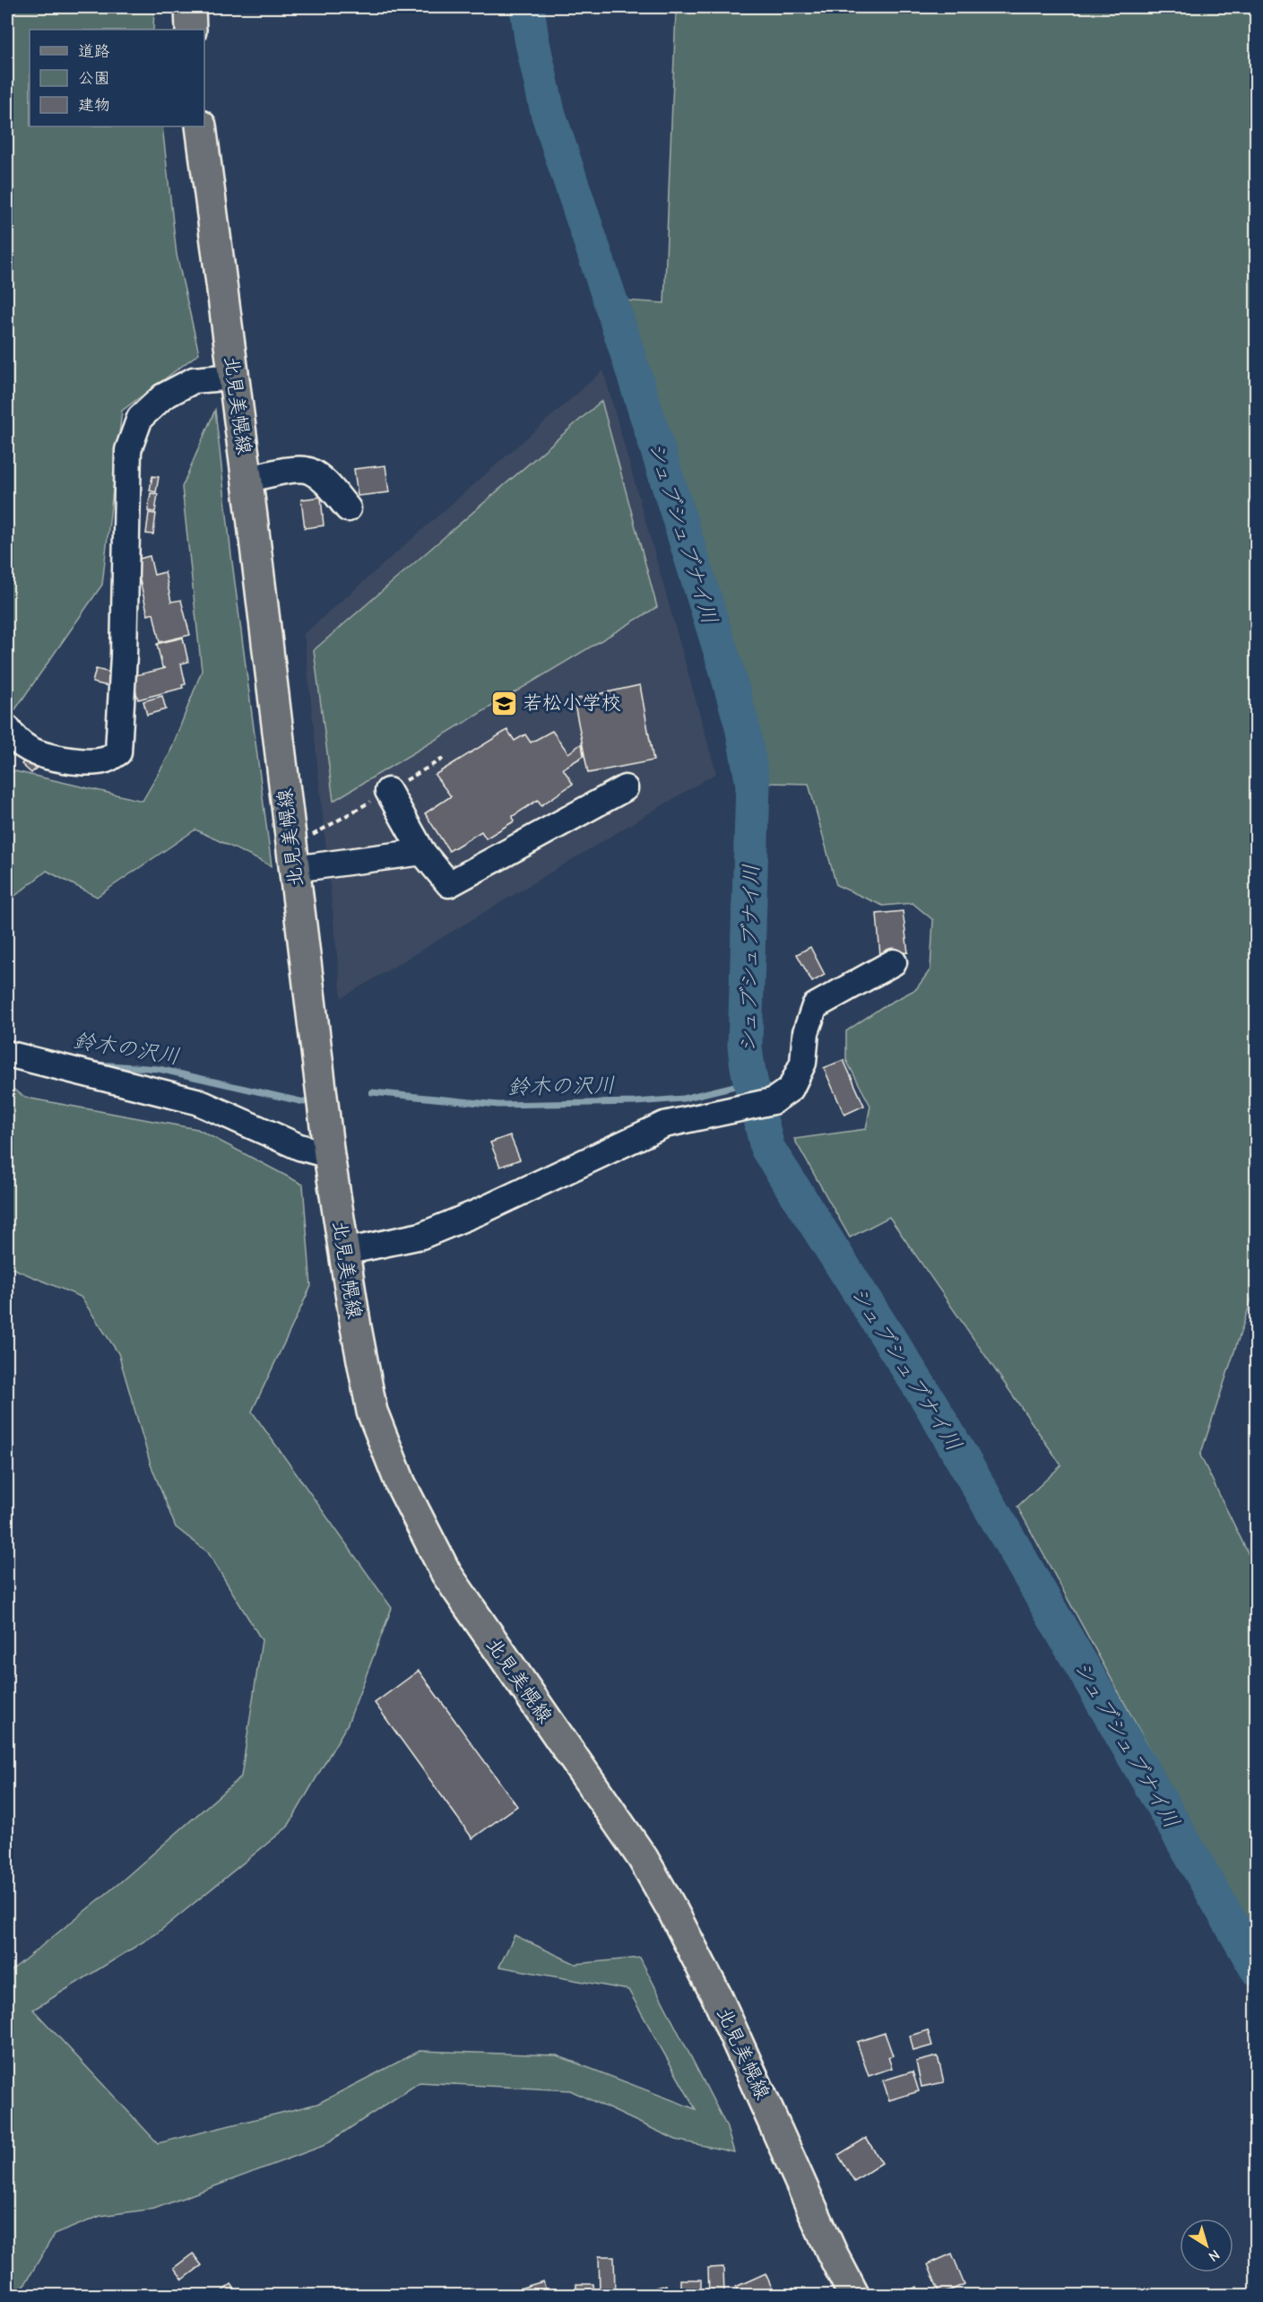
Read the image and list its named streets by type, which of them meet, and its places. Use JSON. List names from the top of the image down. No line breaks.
{"streets":{"main road":["北見美幌線"]},"water":["シュブシュブナイ川","鈴木の沢川"],"places":{"school or university":["若松小学校"]},"legend":["道路","公園","建物"],"north":"bottom right"}
